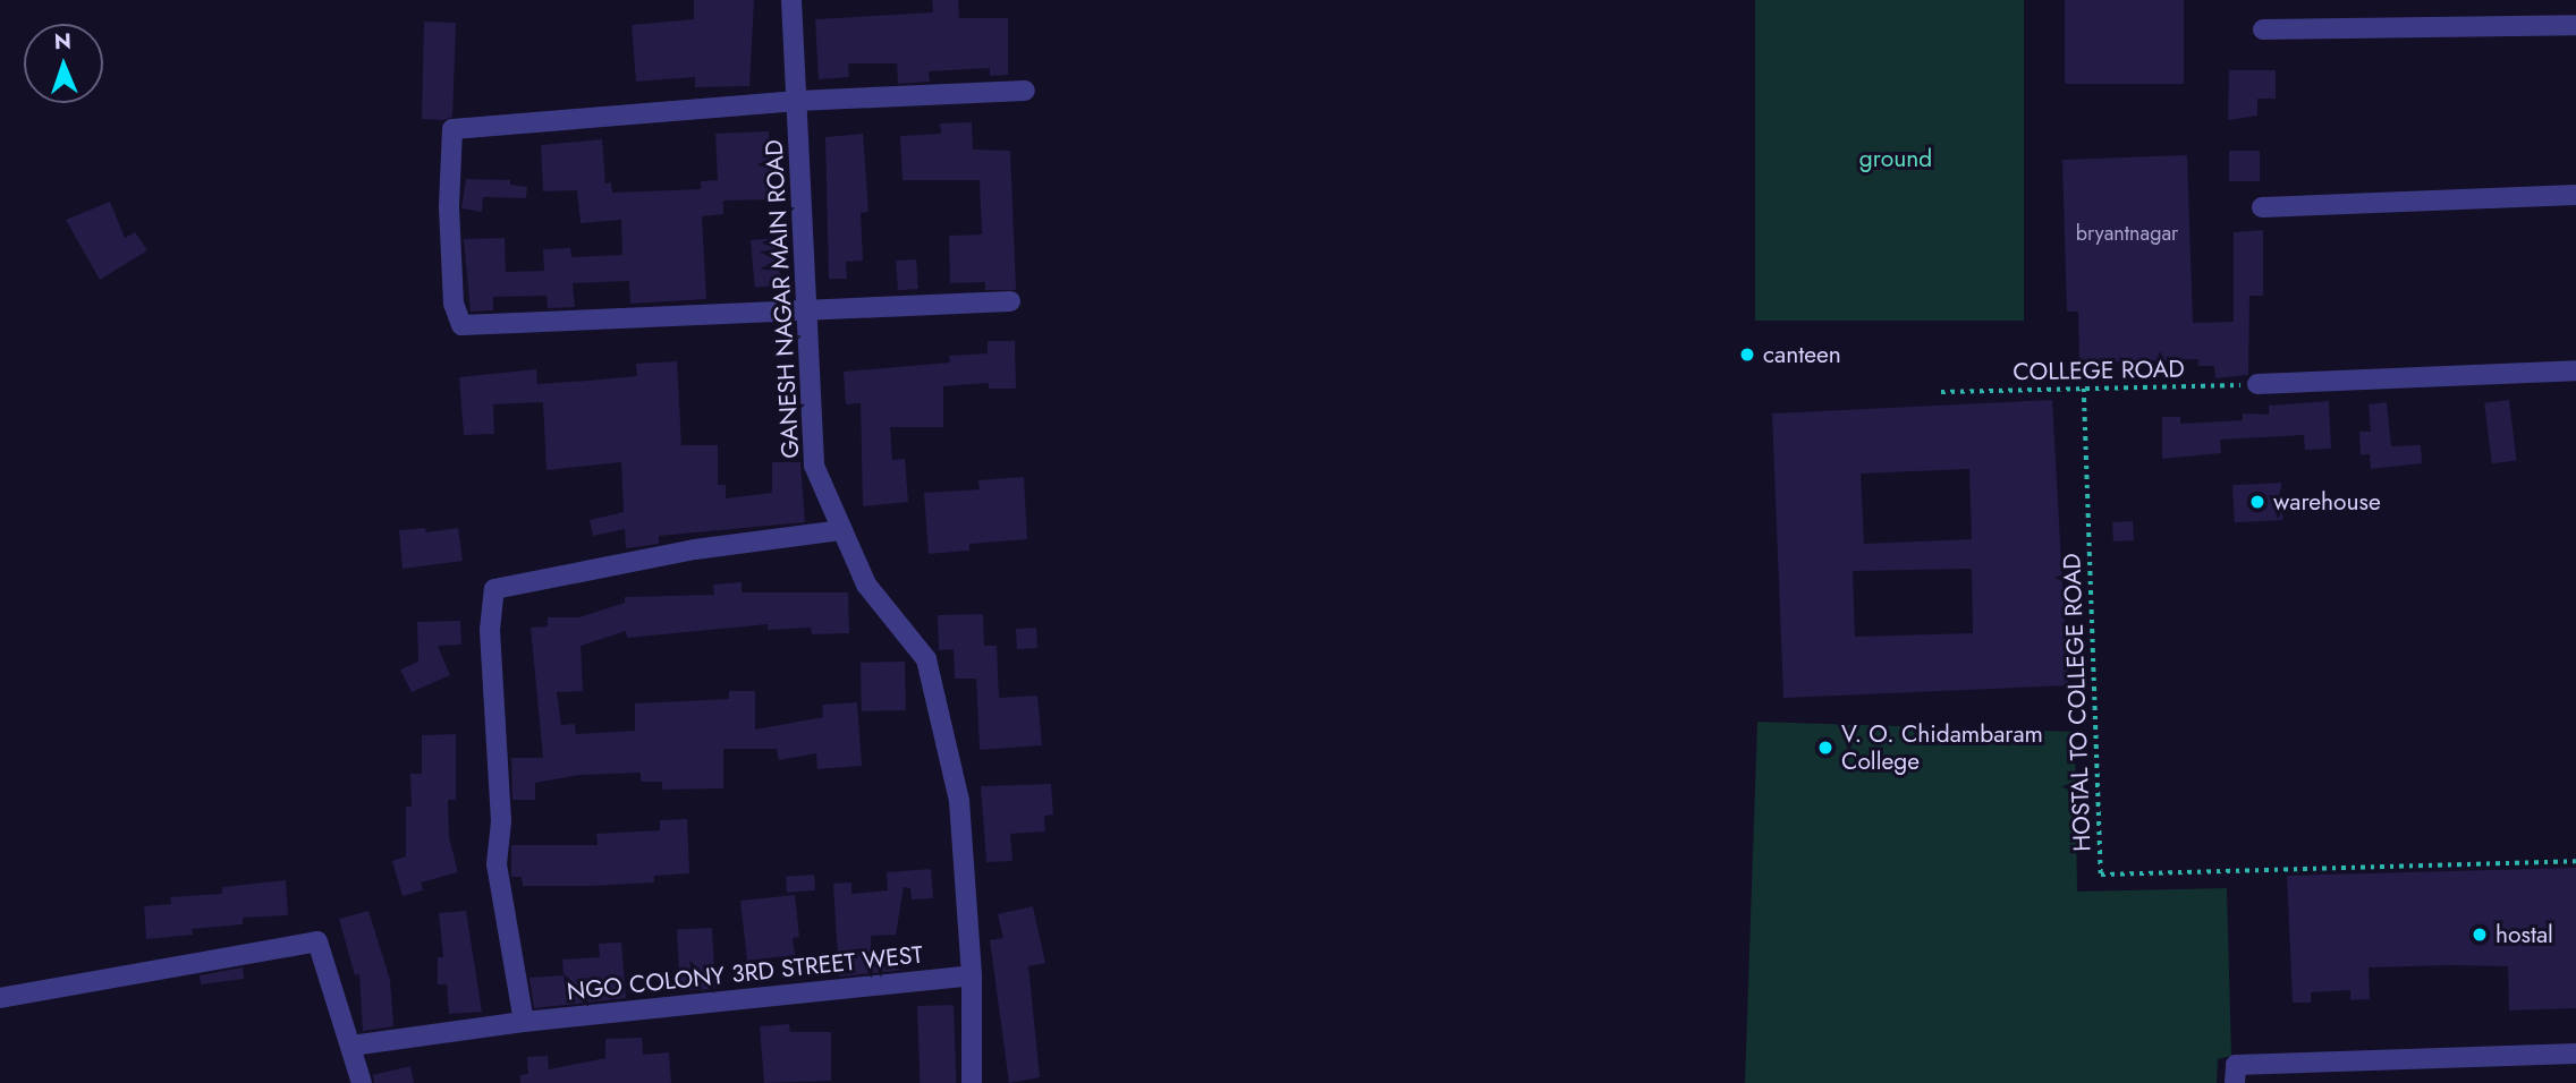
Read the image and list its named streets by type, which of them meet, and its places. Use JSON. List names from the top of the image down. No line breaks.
{"streets":{"street":["GANESH NAGAR MAIN ROAD","NGO COLONY 3RD STREET WEST"],"path":["COLLEGE ROAD","HOSTAL TO COLLEGE ROAD"]},"crossings":[["GANESH NAGAR MAIN ROAD","NGO COLONY 3RD STREET WEST"],["COLLEGE ROAD","HOSTAL TO COLLEGE ROAD"]],"parks":["ground"],"places":["canteen","warehouse","V. O. Chidambaram College","hostal"],"house_numbers":["bryantnagar"],"north":"top"}
